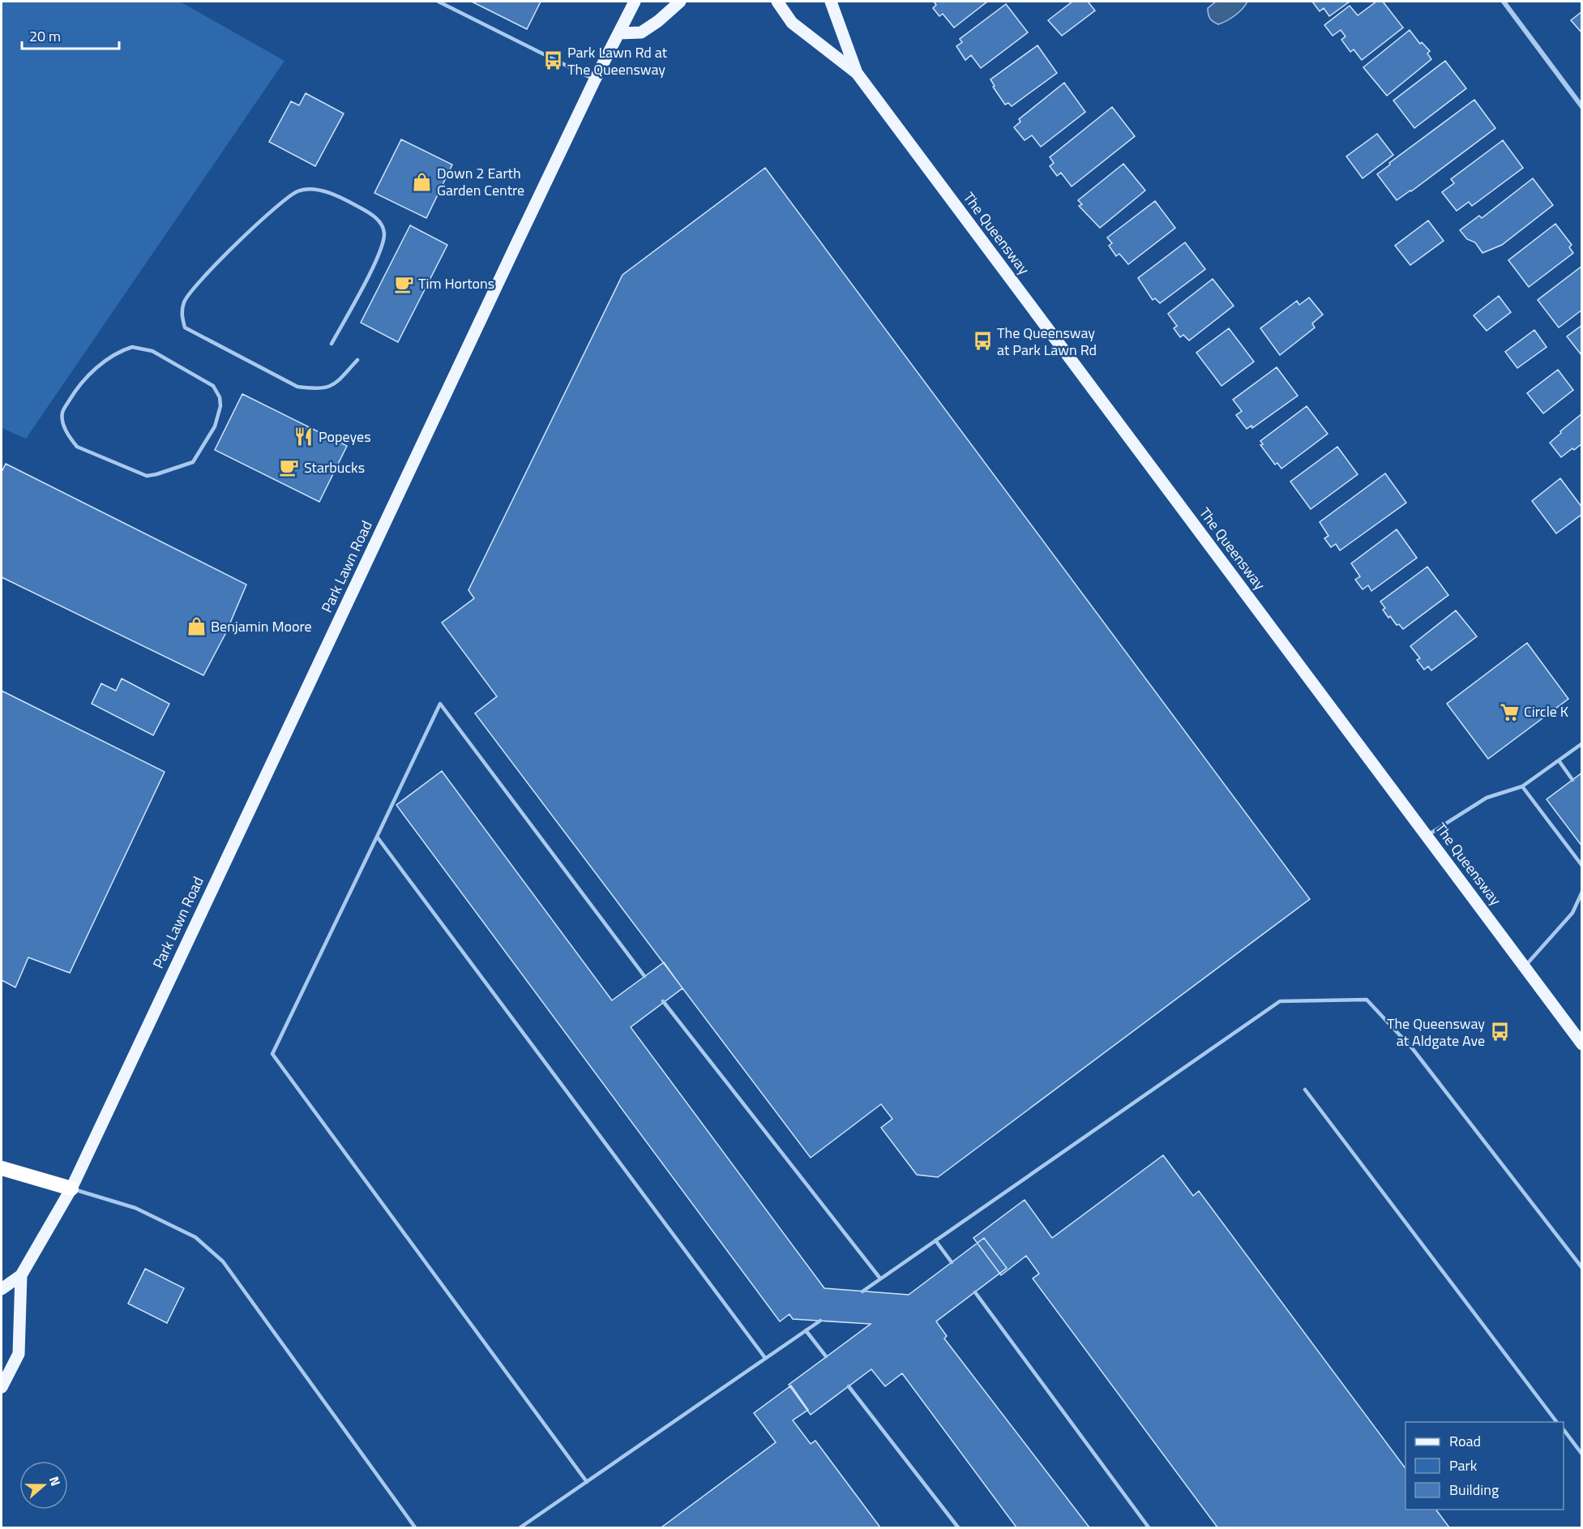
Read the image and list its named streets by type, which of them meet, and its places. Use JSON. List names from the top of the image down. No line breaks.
{"streets":{"main road":["The Queensway","Park Lawn Road"]},"places":{"bus stop":["Park Lawn Rd at The Queensway","The Queensway at Park Lawn Rd","The Queensway at Aldgate Ave"],"shop":["Down 2 Earth Garden Centre","Benjamin Moore"],"cafe":["Tim Hortons","Starbucks"],"restaurant":["Popeyes"],"supermarket":["Circle K"]},"legend":["Road","Park","Building"],"scale_bar":"20 m","north":"right"}
